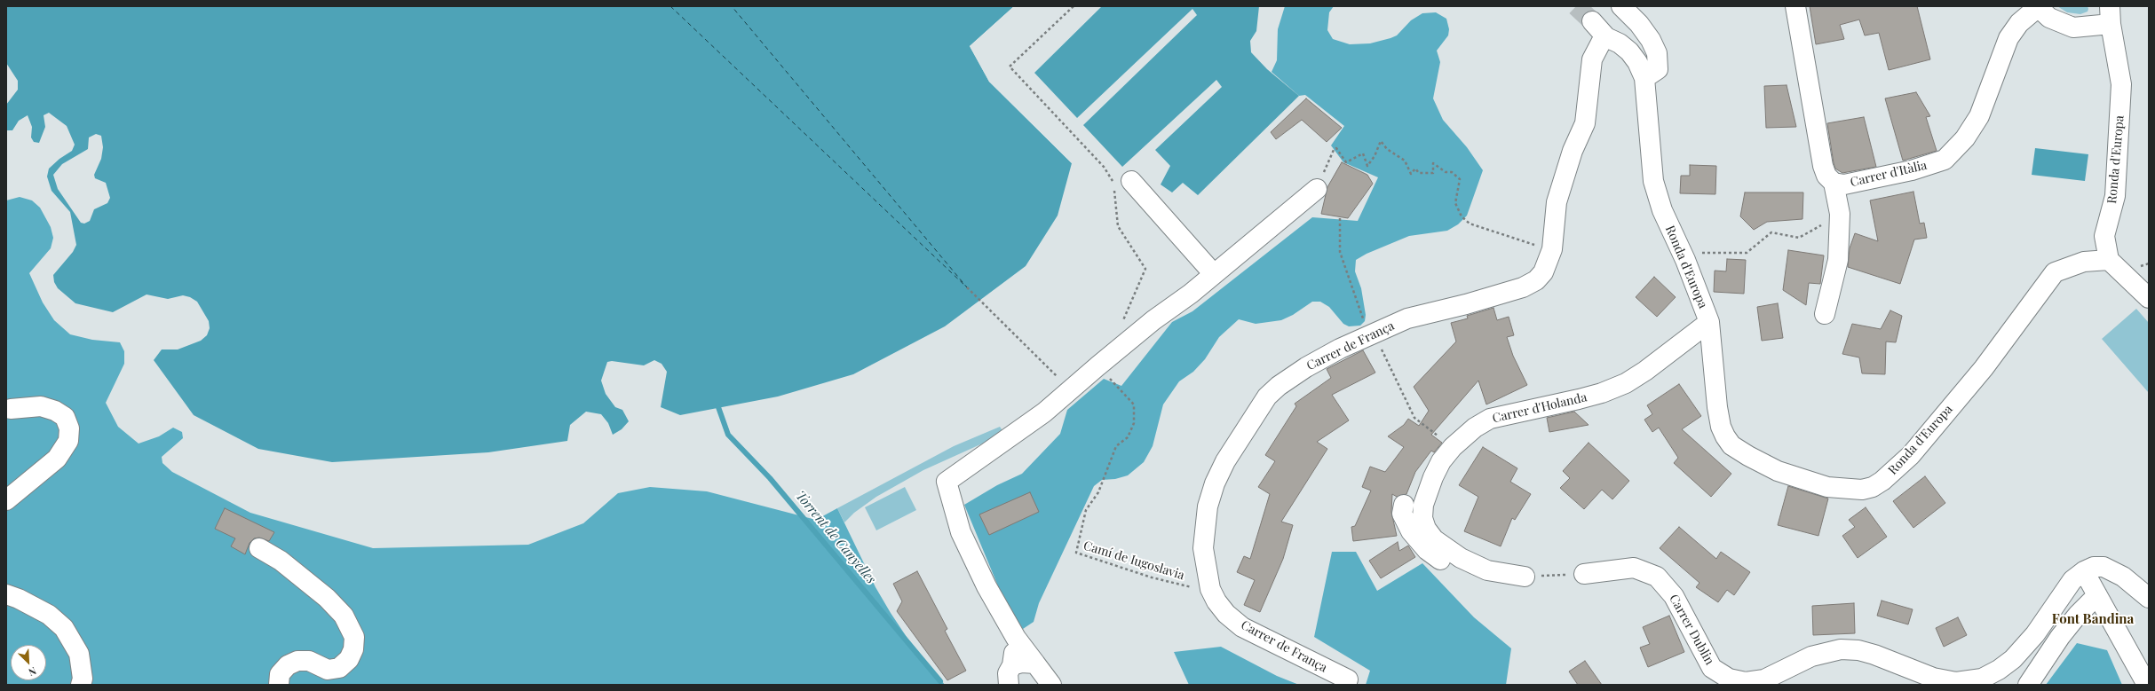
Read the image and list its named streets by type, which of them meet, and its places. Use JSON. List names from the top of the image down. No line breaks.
{"streets":{"street":["Ronda d'Europa","Carrer d'Itàlia","Carrer de França","Carrer d'Holanda","Carrer Dublin"],"path":["Camí de Iugoslavia"]},"crossings":[["Ronda d'Europa","Carrer de França"],["Ronda d'Europa","Carrer d'Holanda"],["Carrer de França","Camí de Iugoslavia"]],"districts":["Font Bandina"],"water":["Torrent de Canyelles"],"north":"bottom right"}
